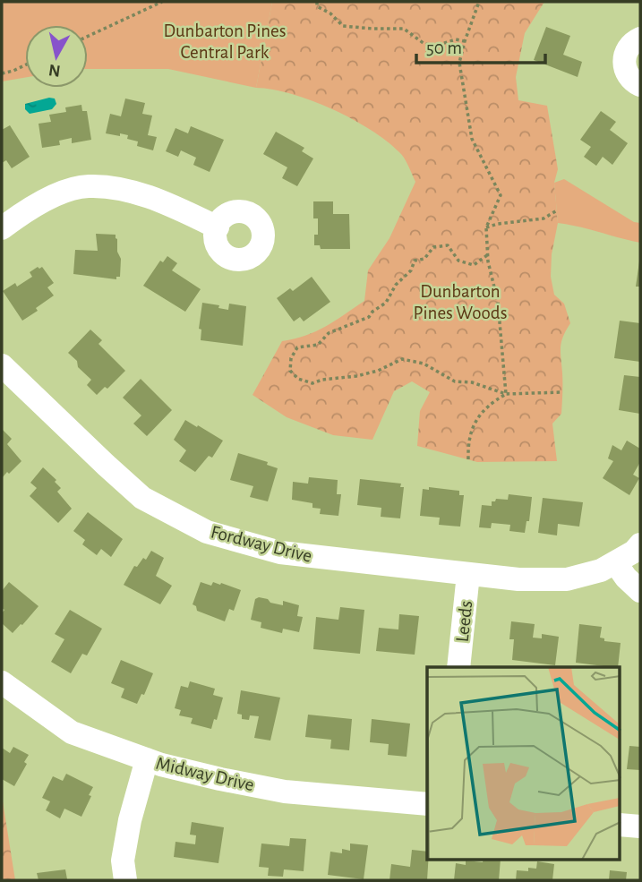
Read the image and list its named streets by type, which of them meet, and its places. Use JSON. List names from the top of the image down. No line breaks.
{"streets":{"street":["Fordway Drive","Leeds","Midway Drive"]},"crossings":[["Fordway Drive","Leeds"]],"parks":["Dunbarton Pines Central Park","Dunbarton Pines Woods"],"scale_bar":"50 m","north":"bottom"}
